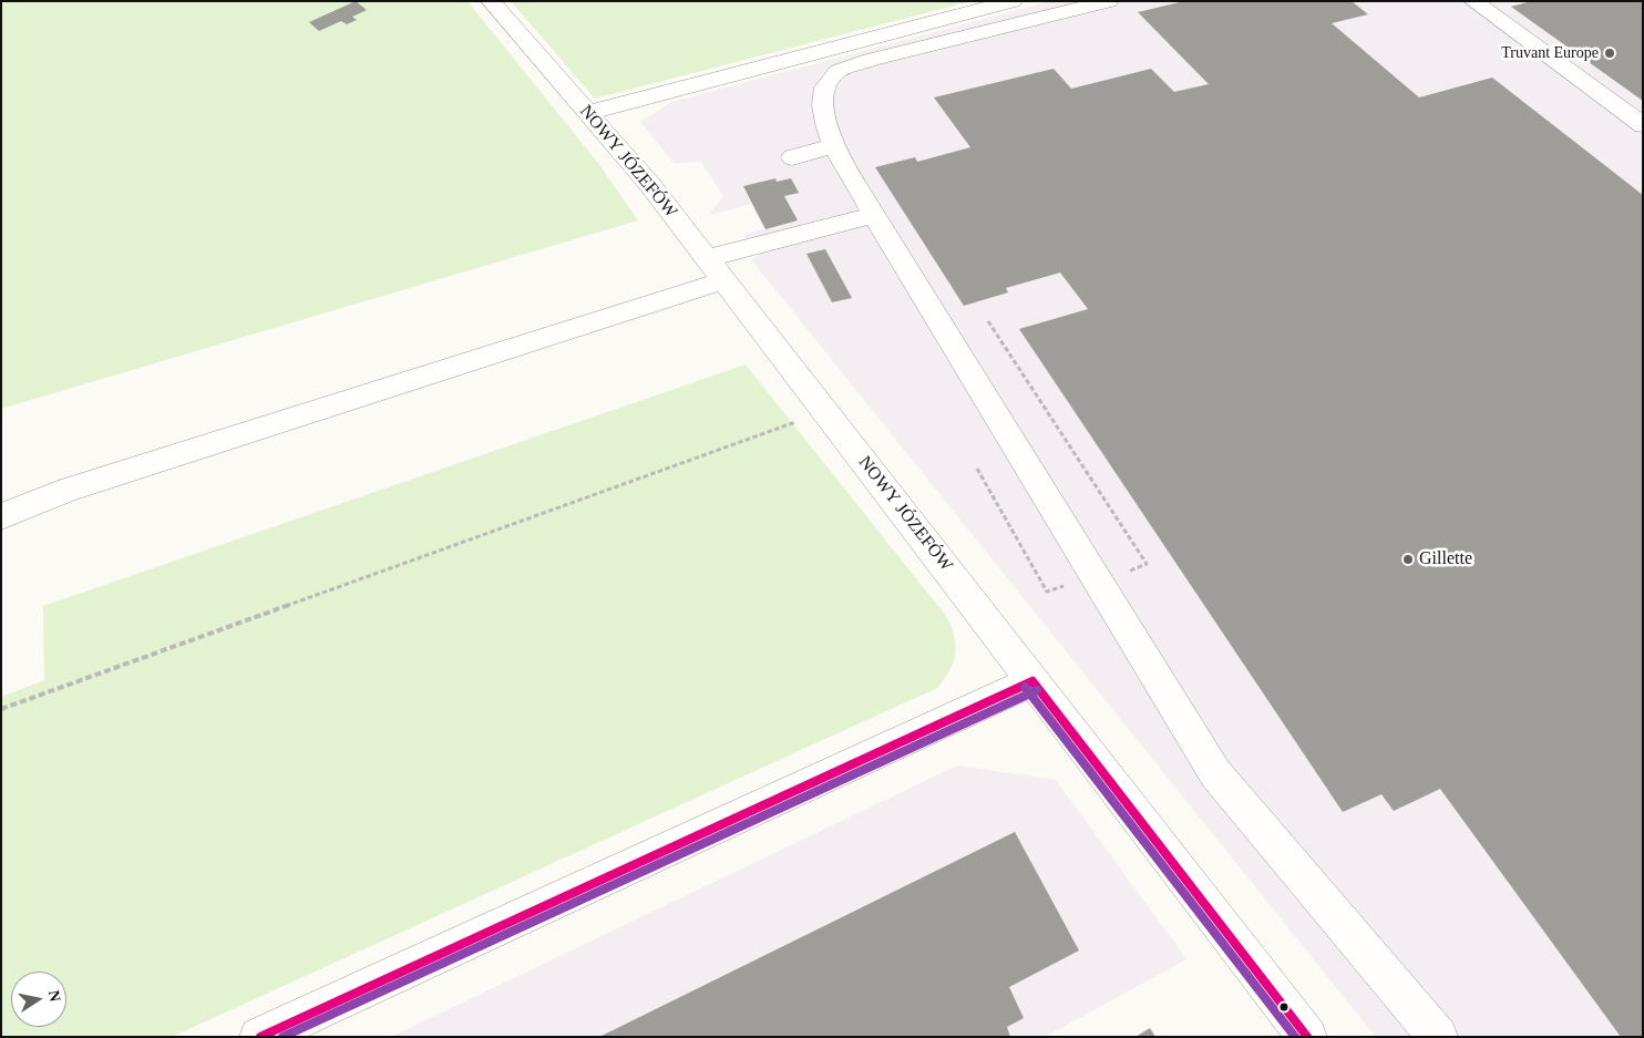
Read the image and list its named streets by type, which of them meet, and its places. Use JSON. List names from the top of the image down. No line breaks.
{"streets":{"street":["NOWY JÓZEFÓW"]},"places":["Truvant Europe","Gillette"],"north":"right"}
